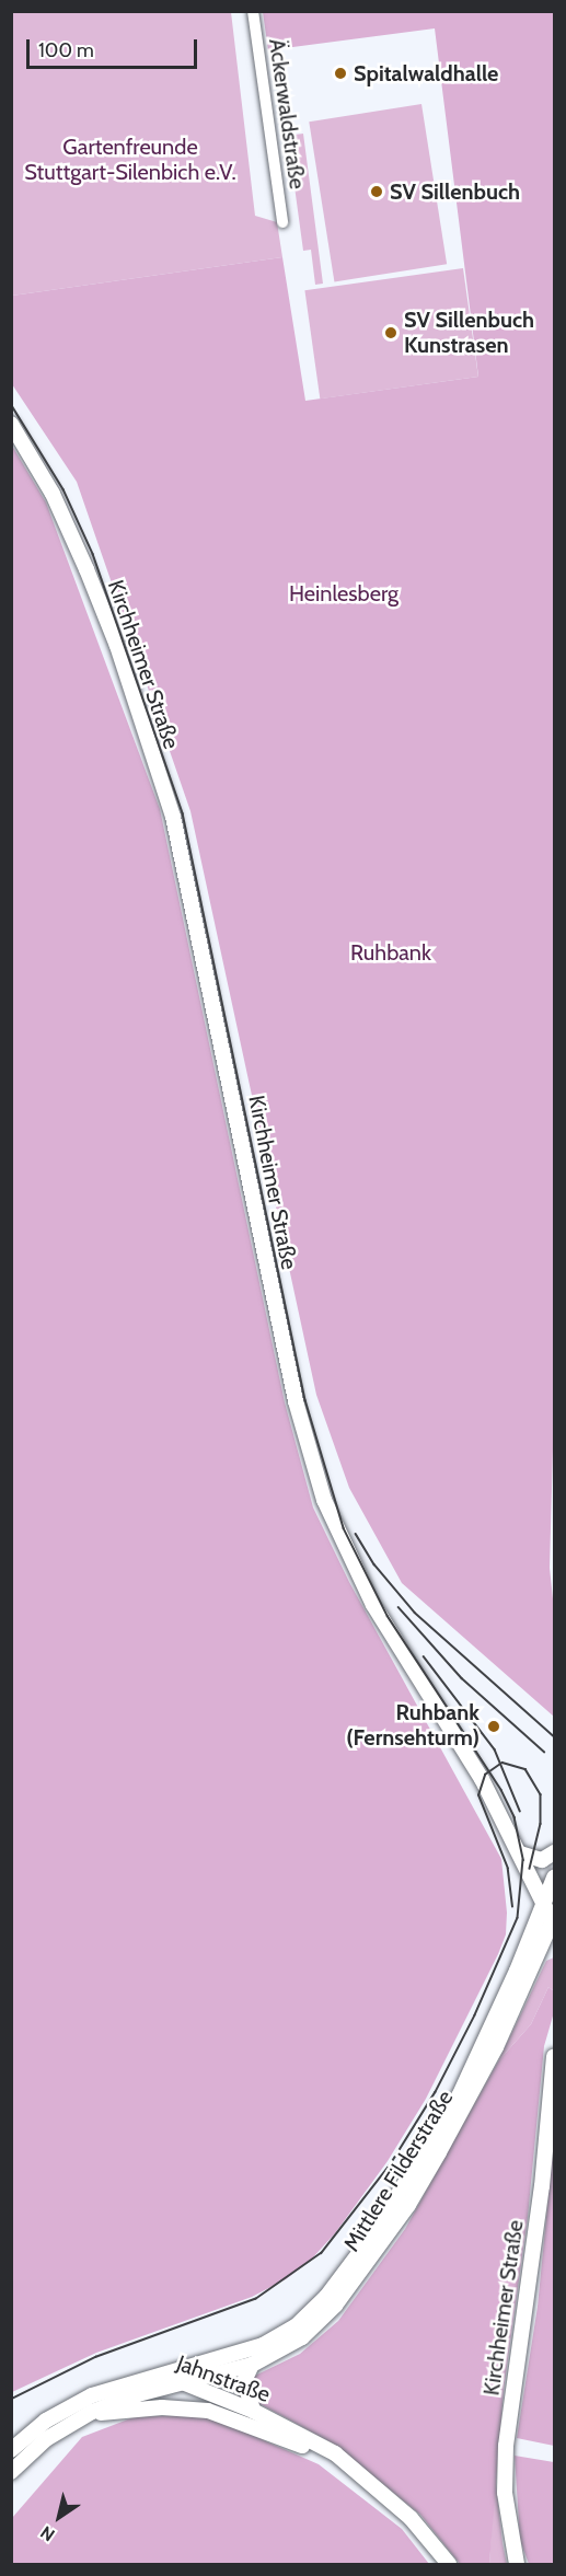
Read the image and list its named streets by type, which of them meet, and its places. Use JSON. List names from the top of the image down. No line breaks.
{"streets":{"main road":["Kirchheimer Straße","Mittlere Filderstraße","Jahnstraße"],"street":["Äckerwaldstraße"]},"crossings":[["Kirchheimer Straße","Mittlere Filderstraße"],["Mittlere Filderstraße","Jahnstraße"]],"parks":["Gartenfreunde Stuttgart-Silenbich e.V.","Heinlesberg","Ruhbank"],"places":["Spitalwaldhalle","SV Sillenbuch","SV Sillenbuch Kunstrasen","Ruhbank (Fernsehturm)"],"scale_bar":"100 m","north":"bottom left"}
